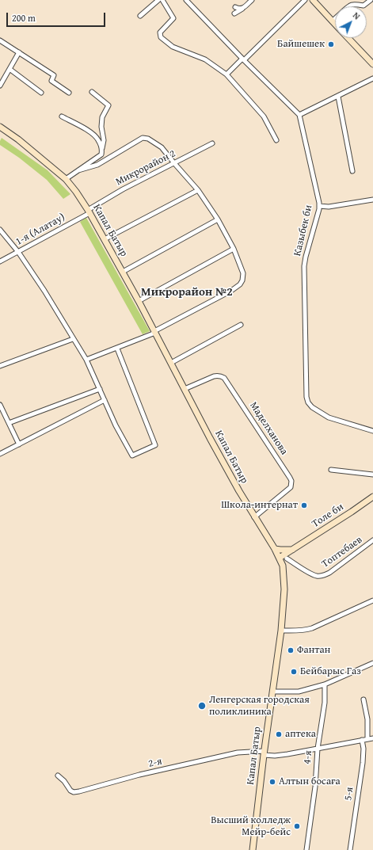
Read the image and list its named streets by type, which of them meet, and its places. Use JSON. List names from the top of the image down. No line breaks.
{"streets":{"main road":["Капал Батыр","Толе би"],"street":["Микрорайон 2","1-я (Алатау)","Казыбек би","Маделханова","Топтебаев","4-я","2-я","5-я"]},"crossings":[["Микрорайон 2","1-я (Алатау)"],["Микрорайон 2","Капал Батыр"],["1-я (Алатау)","Капал Батыр"],["Капал Батыр","Маделханова"],["Капал Батыр","Толе би"],["Капал Батыр","2-я"]],"districts":["Микрорайон №2"],"places":["Байшешек","Школа-интернат","Фантан","Бейбарыс Газ","Ленгерская городская поликлиника","аптека","Алтын босаға","Высший колледж Мейр-бейс"],"scale_bar":"200 m","north":"top right"}
